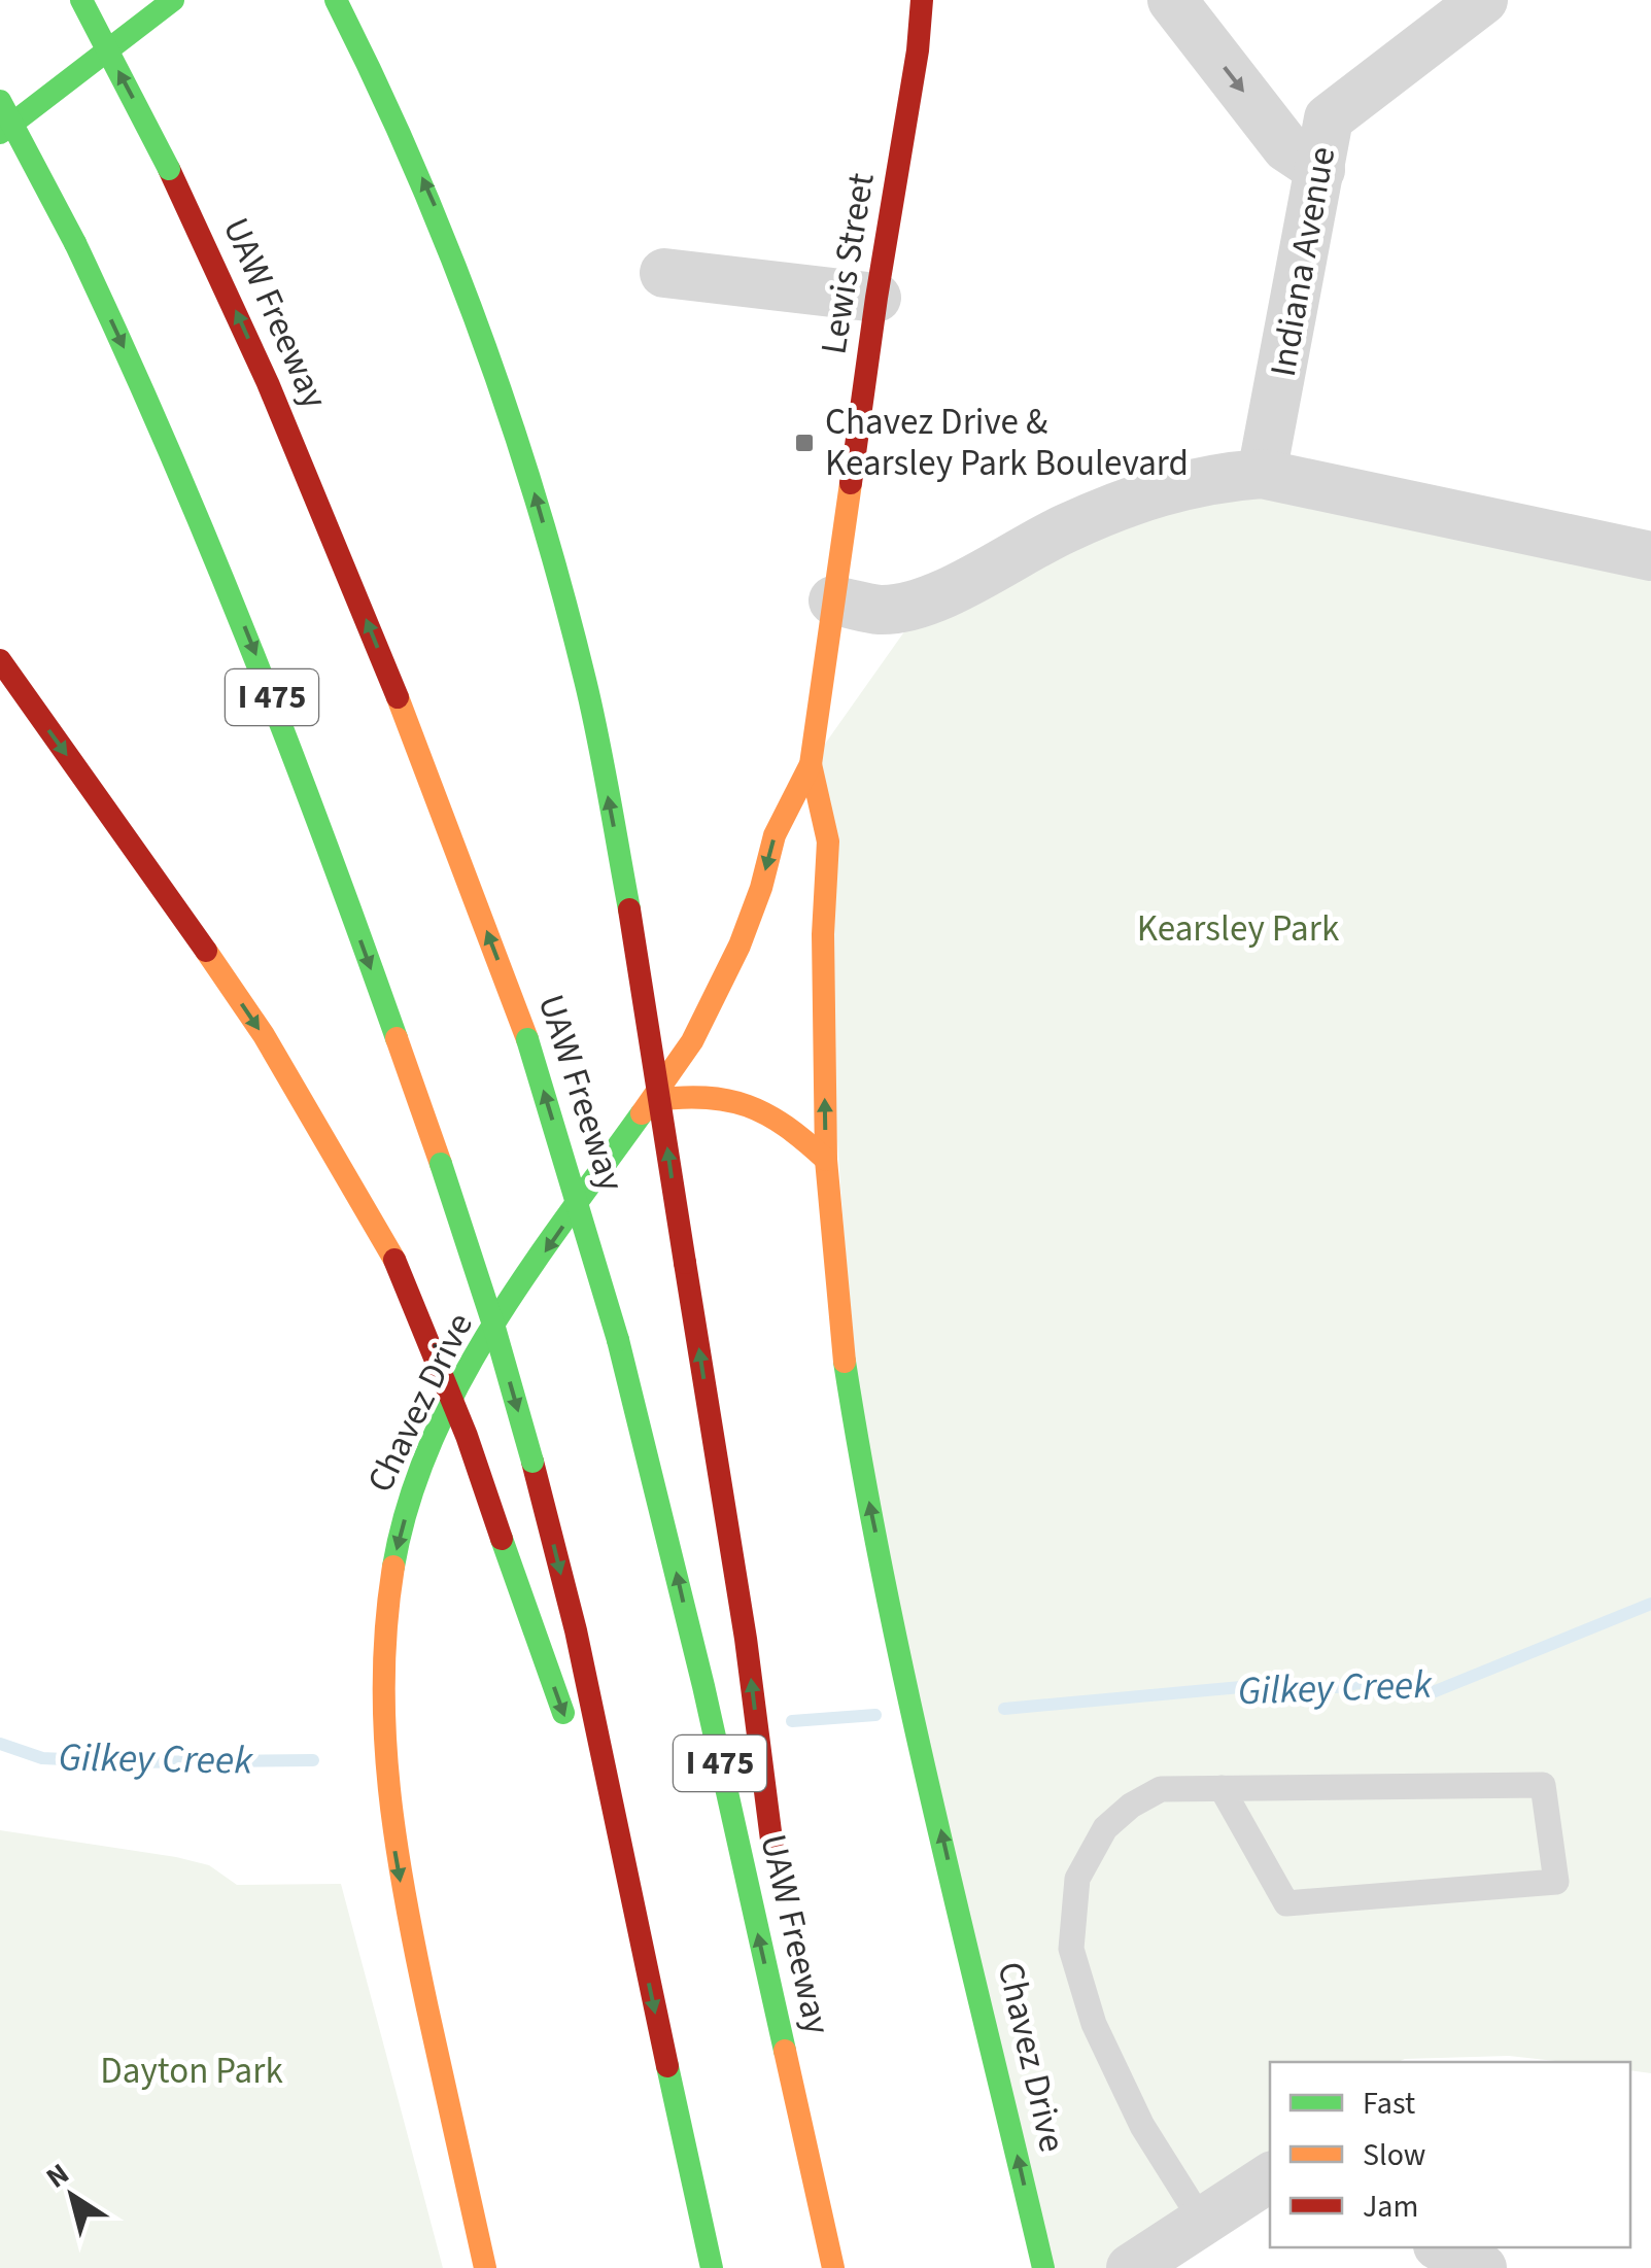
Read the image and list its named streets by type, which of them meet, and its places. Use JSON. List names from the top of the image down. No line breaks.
{"streets":{"main road":["Lewis Street","UAW Freeway","I 475","Chavez Drive"],"street":["Indiana Avenue"]},"crossings":[["Lewis Street","Chavez Drive"]],"water":["Gilkey Creek"],"parks":["Kearsley Park","Dayton Park"],"places":{"transit":["Chavez Drive & Kearsley Park Boulevard"]},"legend":["Fast","Slow","Jam"],"north":"top left"}
